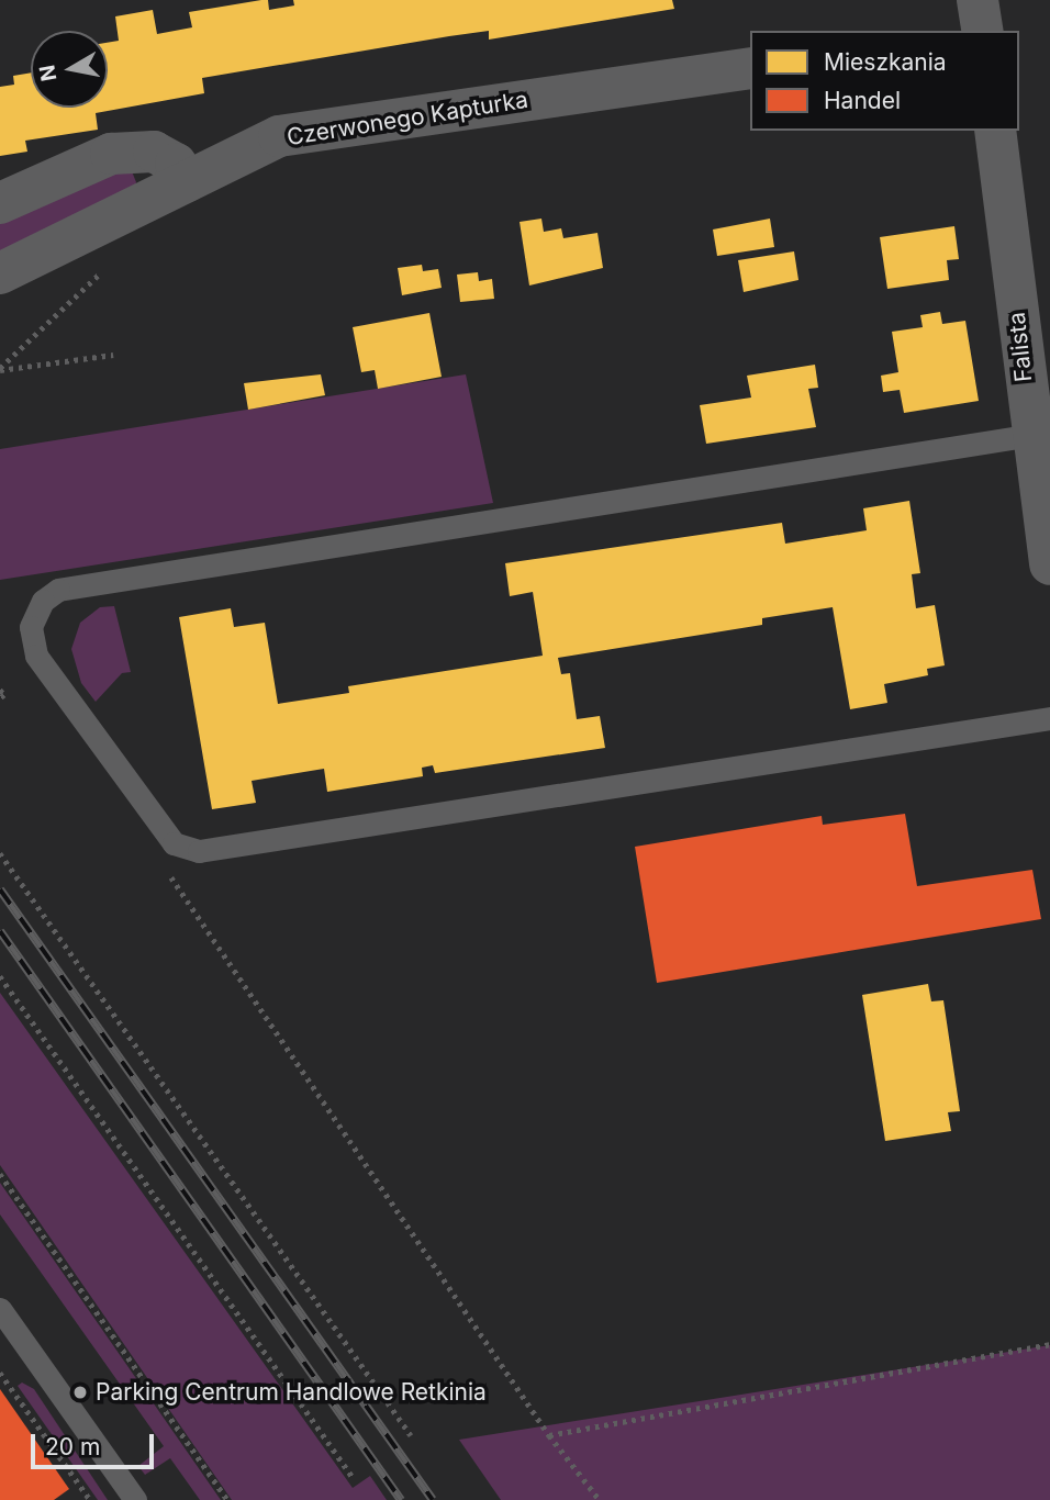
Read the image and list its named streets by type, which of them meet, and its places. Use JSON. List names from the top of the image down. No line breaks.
{"streets":{"street":["Czerwonego Kapturka","Falista"]},"places":["Parking Centrum Handlowe Retkinia"],"legend":["Mieszkania","Handel"],"scale_bar":"20 m","north":"left"}
